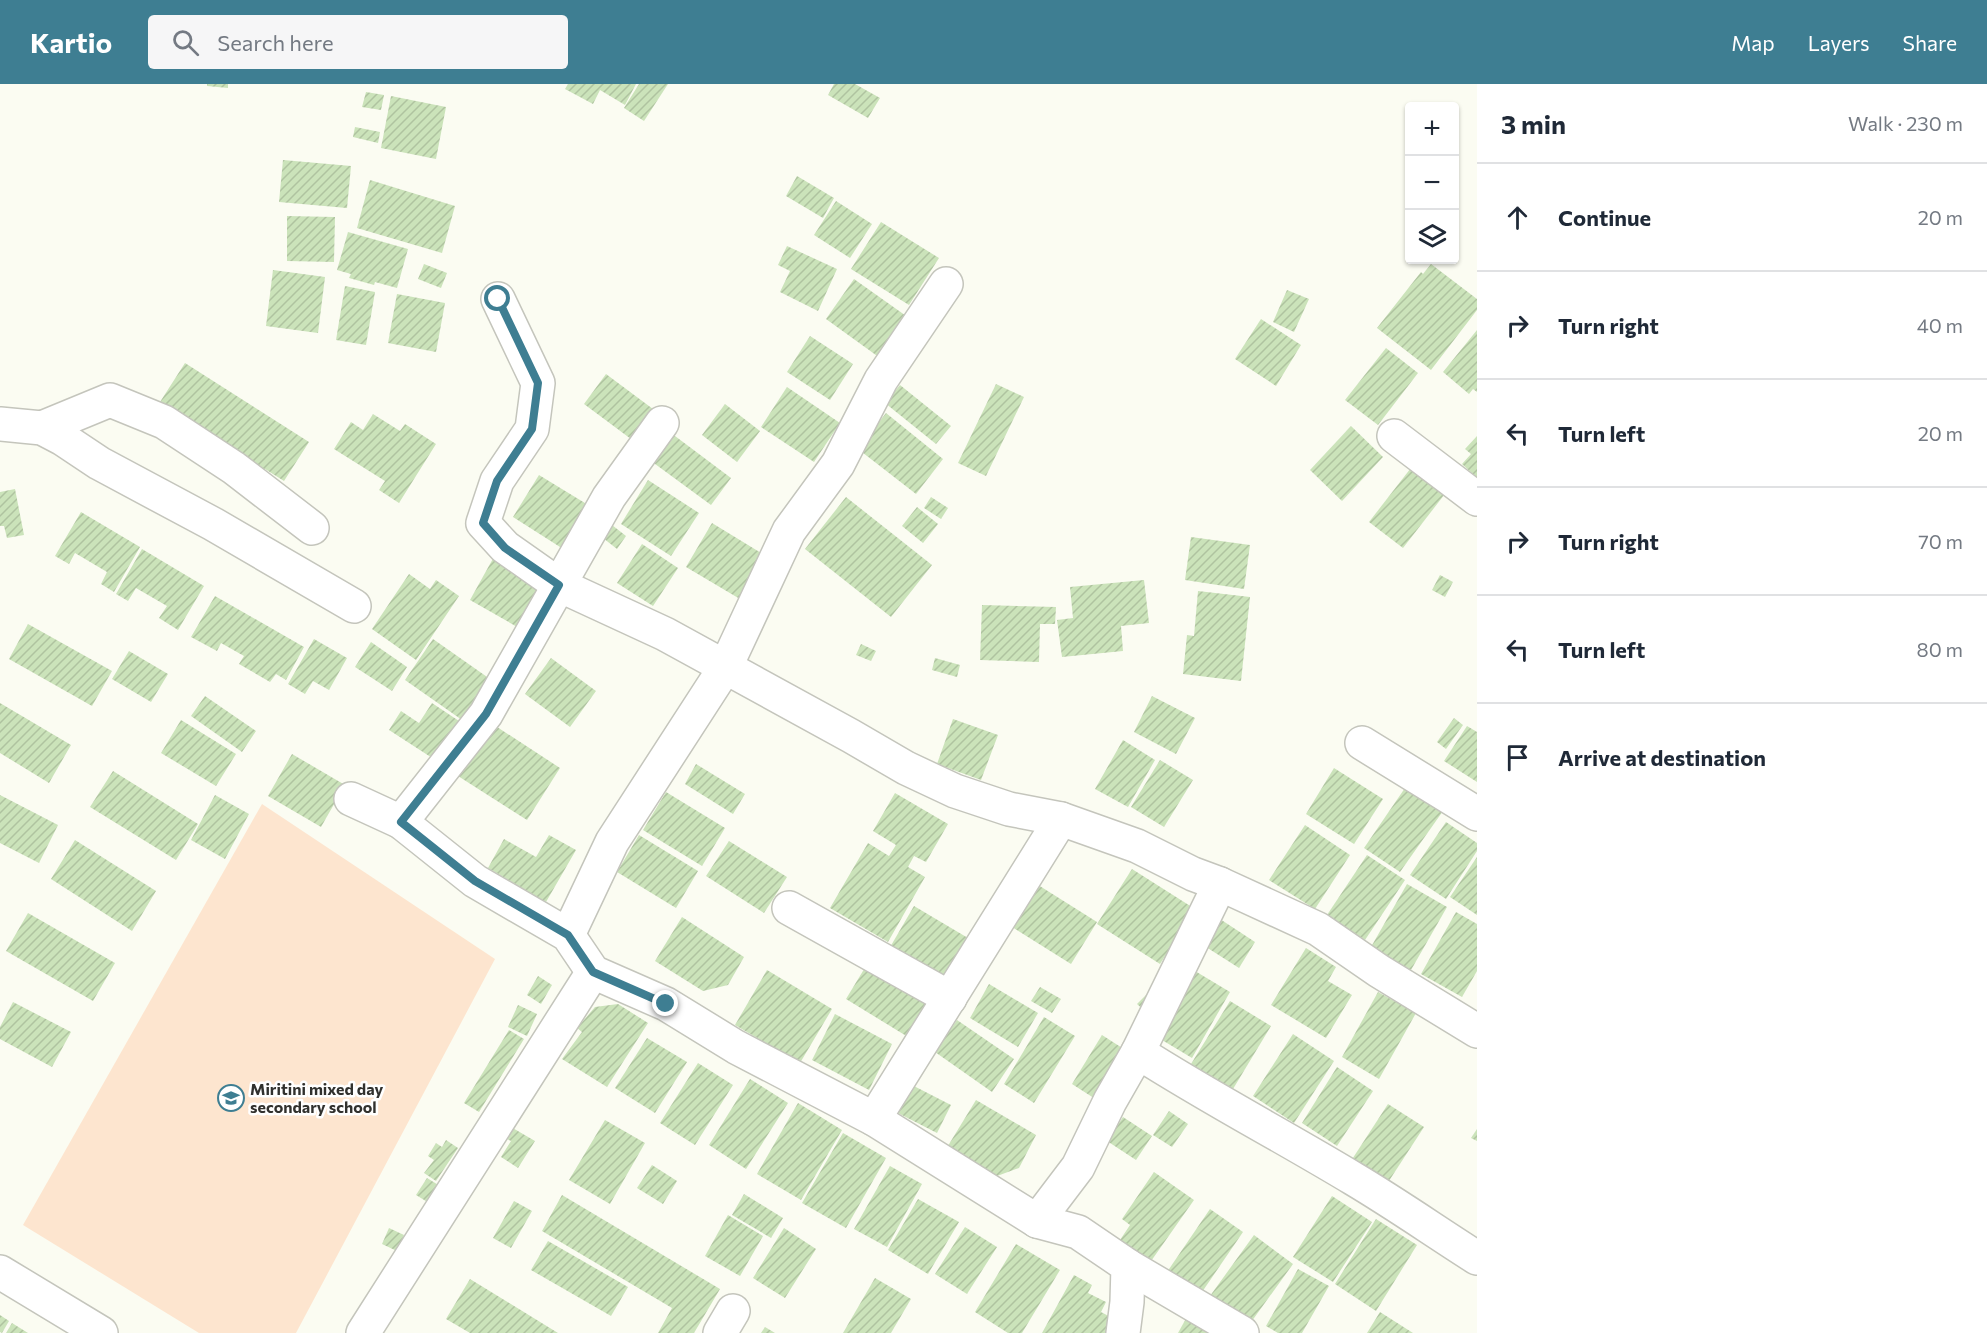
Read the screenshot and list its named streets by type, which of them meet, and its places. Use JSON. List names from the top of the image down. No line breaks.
{"places":{"school or university":["Miritini mixed day secondary school"]},"page":{"header":"Kartio","search":"Search here","nav":["Map","Layers","Share"],"heading":["3 min","Walk · 230 m"],"map_buttons":["+","−"],"list":[["Continue","20 m"],["Turn right","40 m"],["Turn left","20 m"],["Turn right","70 m"],["Turn left","80 m"],"Arrive at destination"]}}
